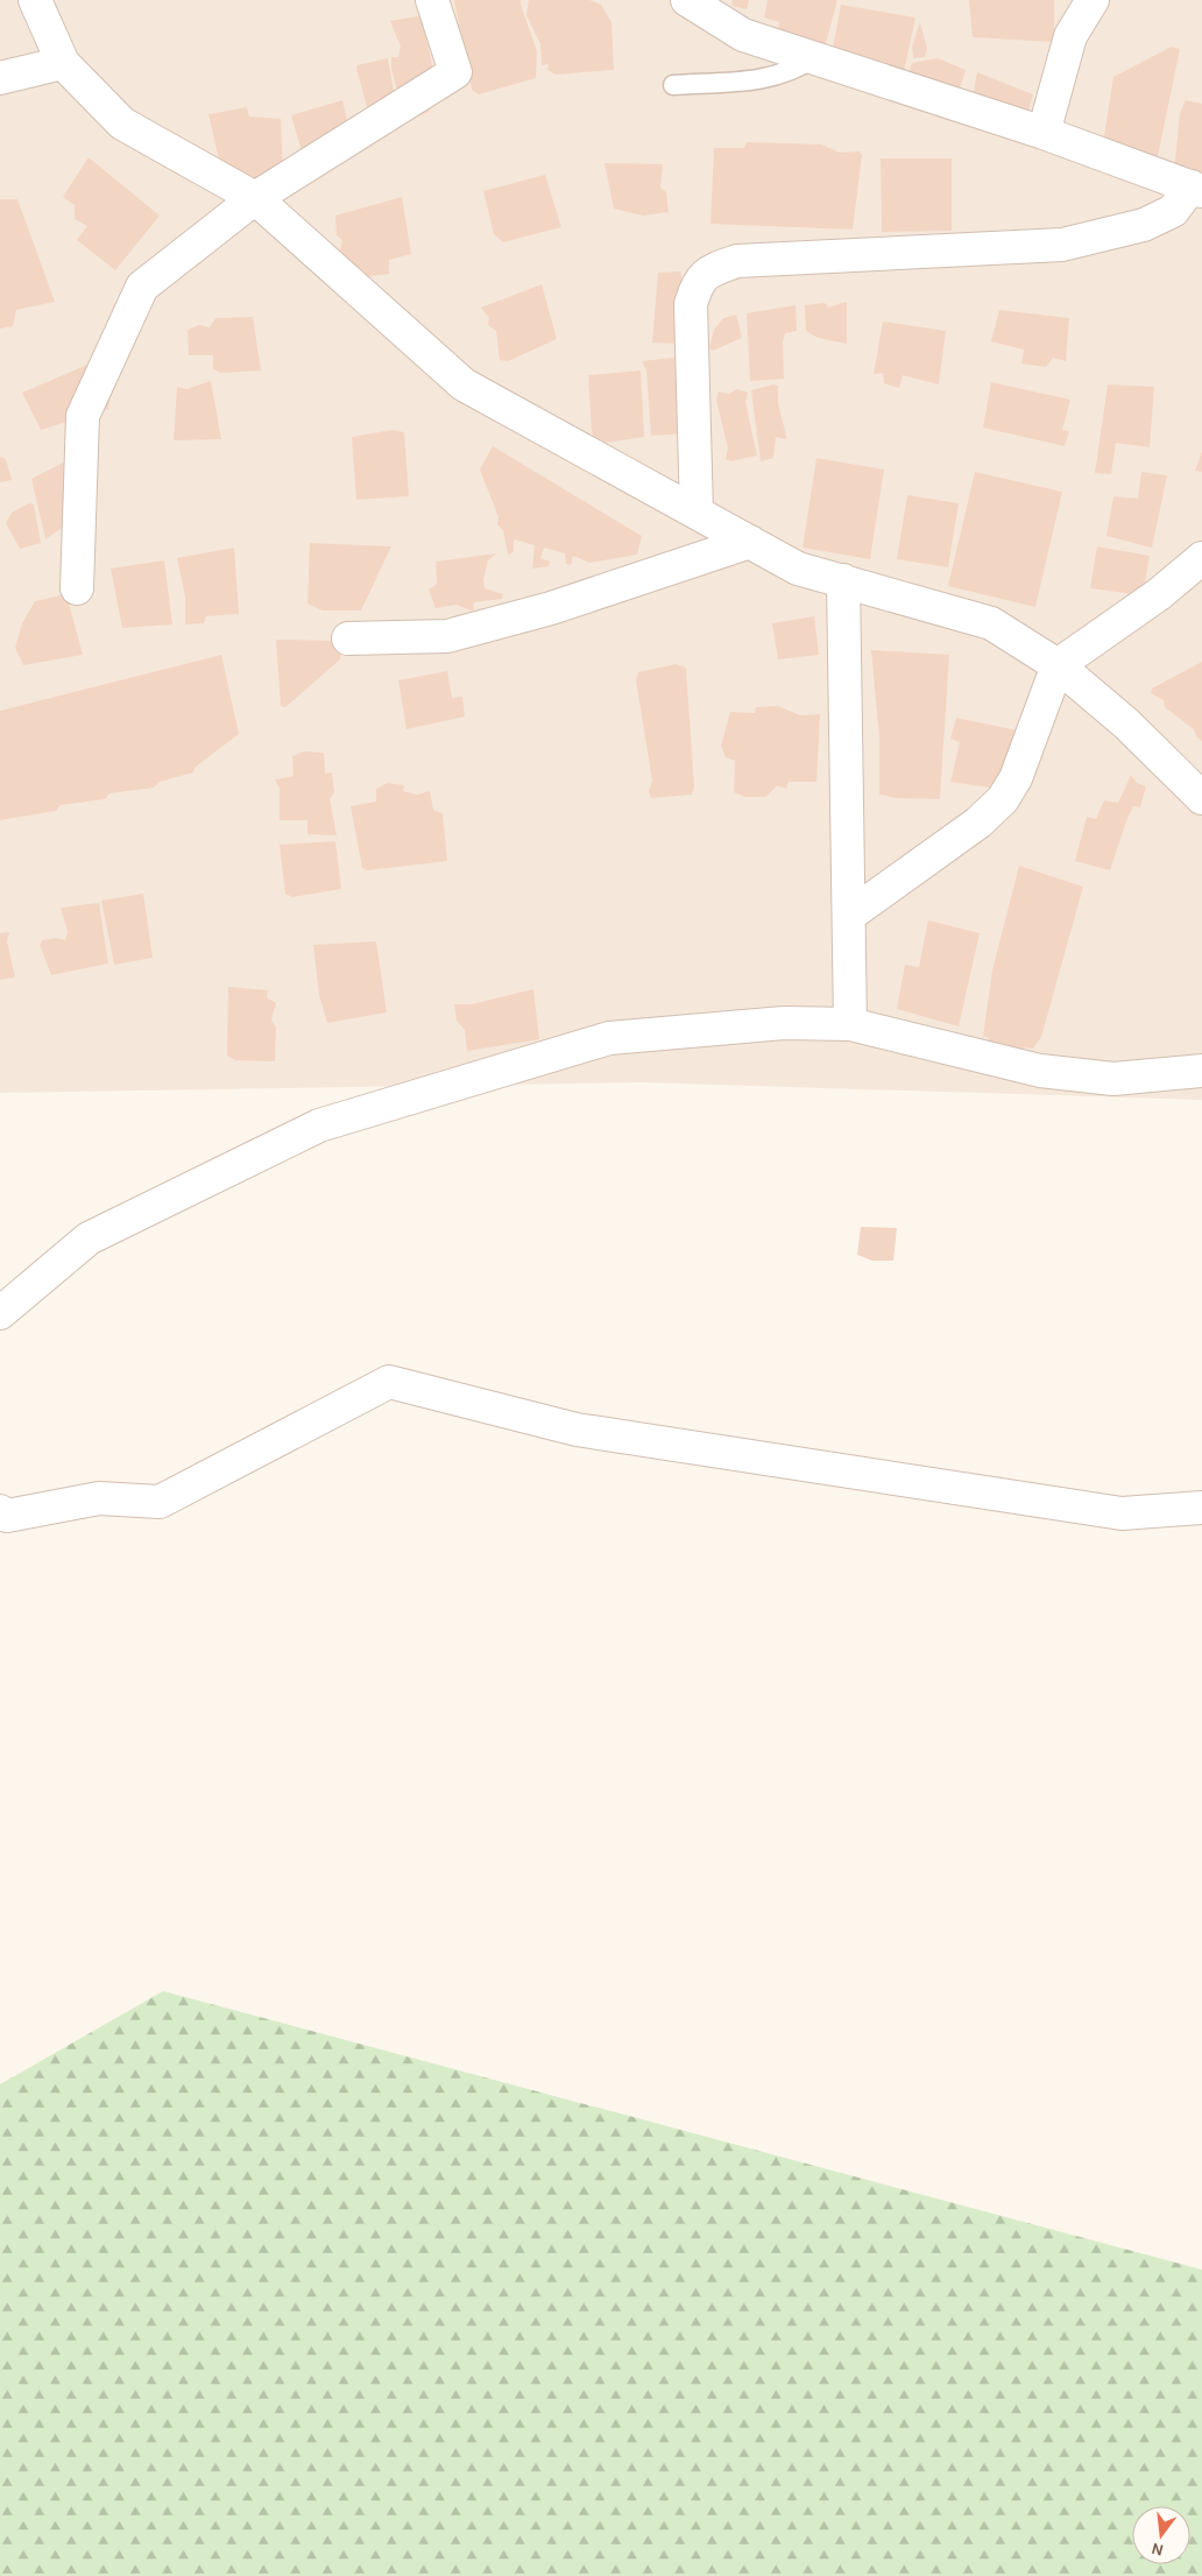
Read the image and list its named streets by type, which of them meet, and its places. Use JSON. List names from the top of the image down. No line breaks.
{"north":"bottom"}
